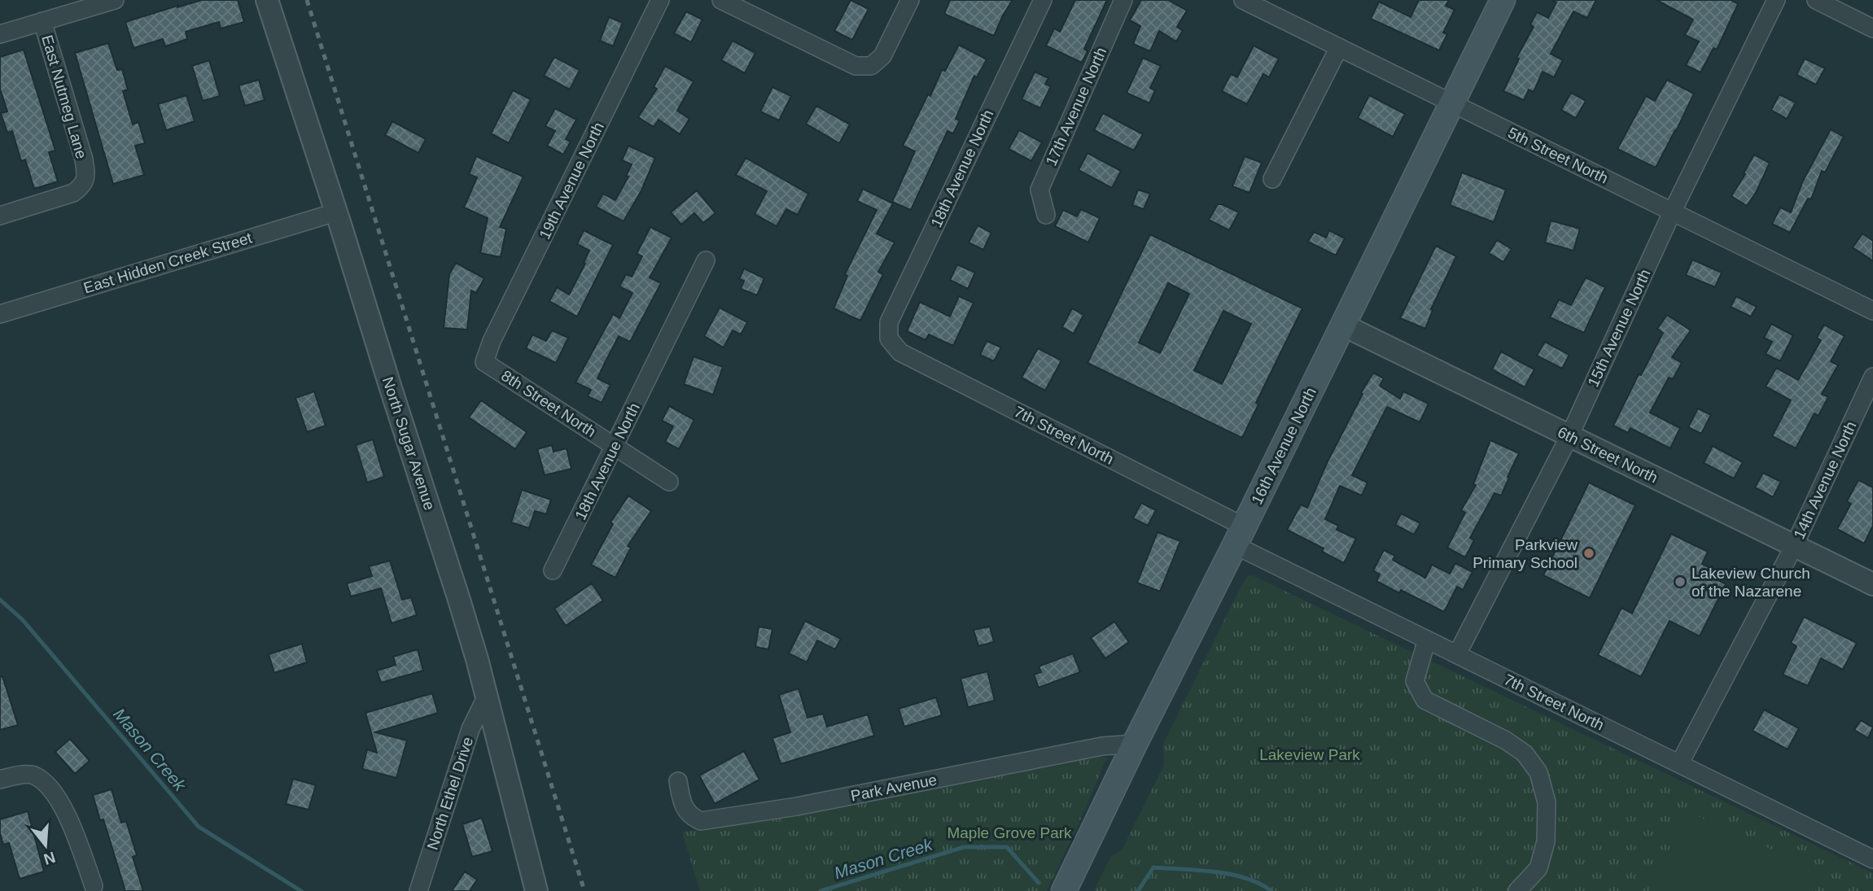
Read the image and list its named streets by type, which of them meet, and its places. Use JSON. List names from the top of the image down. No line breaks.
{"streets":{"main road":["16th Avenue North"],"street":["East Nutmeg Lane","17th Avenue North","5th Street North","18th Avenue North","19th Avenue North","East Hidden Creek Street","15th Avenue North","8th Street North","7th Street North","North Sugar Avenue","6th Street North","14th Avenue North","Park Avenue","North Ethel Drive"]},"crossings":[["5th Street North","15th Avenue North"],["5th Street North","16th Avenue North"],["18th Avenue North","8th Street North"],["18th Avenue North","7th Street North"],["19th Avenue North","8th Street North"],["East Hidden Creek Street","North Sugar Avenue"],["15th Avenue North","7th Street North"],["15th Avenue North","6th Street North"],["7th Street North","16th Avenue North"],["7th Street North","14th Avenue North"],["North Sugar Avenue","North Ethel Drive"],["16th Avenue North","6th Street North"],["16th Avenue North","Park Avenue"],["6th Street North","14th Avenue North"]],"water":["Mason Creek"],"parks":["Lakeview Park","Maple Grove Park"],"places":["Parkview Primary School","Lakeview Church of the Nazarene"],"north":"bottom"}
